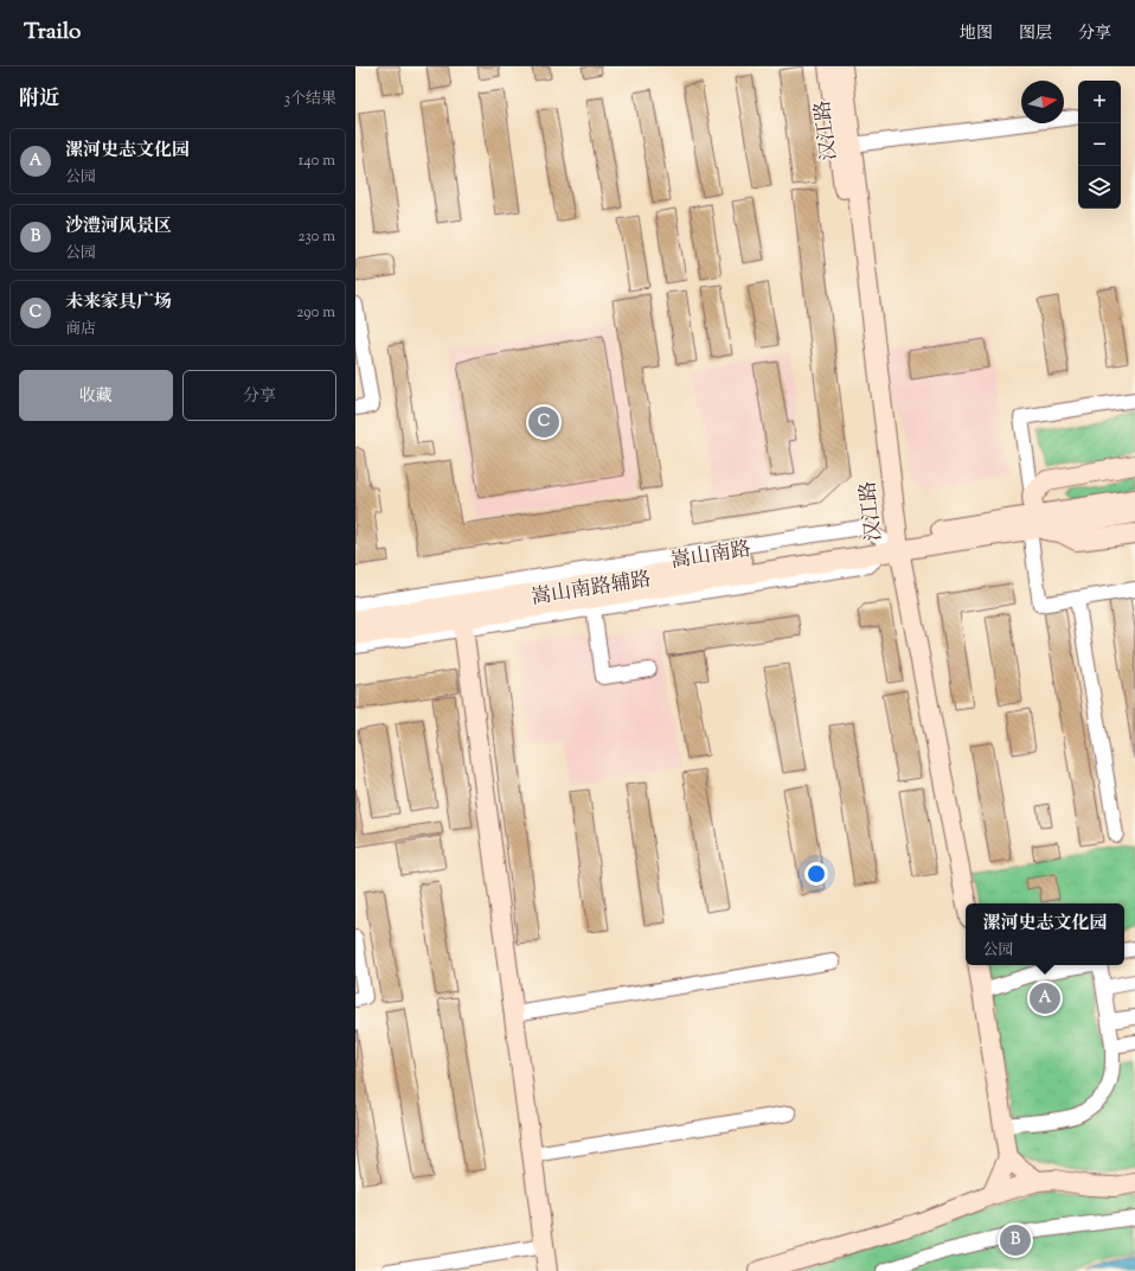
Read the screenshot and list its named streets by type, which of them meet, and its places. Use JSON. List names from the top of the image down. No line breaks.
{"streets":{"street":["汉江路","嵩山南路","嵩山南路辅路"]},"crossings":[["汉江路","嵩山南路"],["汉江路","嵩山南路辅路"],["嵩山南路","嵩山南路辅路"]],"north":"right","page":{"header":"Trailo","nav":["地图","图层","分享"],"heading":["附近","3个结果"],"map_buttons":["+","−"],"list":[{"mark":"A","name":"漯河史志文化园","note":"公园","value":"140 m"},{"mark":"B","name":"沙澧河风景区","note":"公园","value":"230 m"},{"mark":"C","name":"未来家具广场","note":"商店","value":"290 m"}],"buttons":["收藏","分享"],"pins":["C","A","B"],"popup":["漯河史志文化园","公园"]}}
